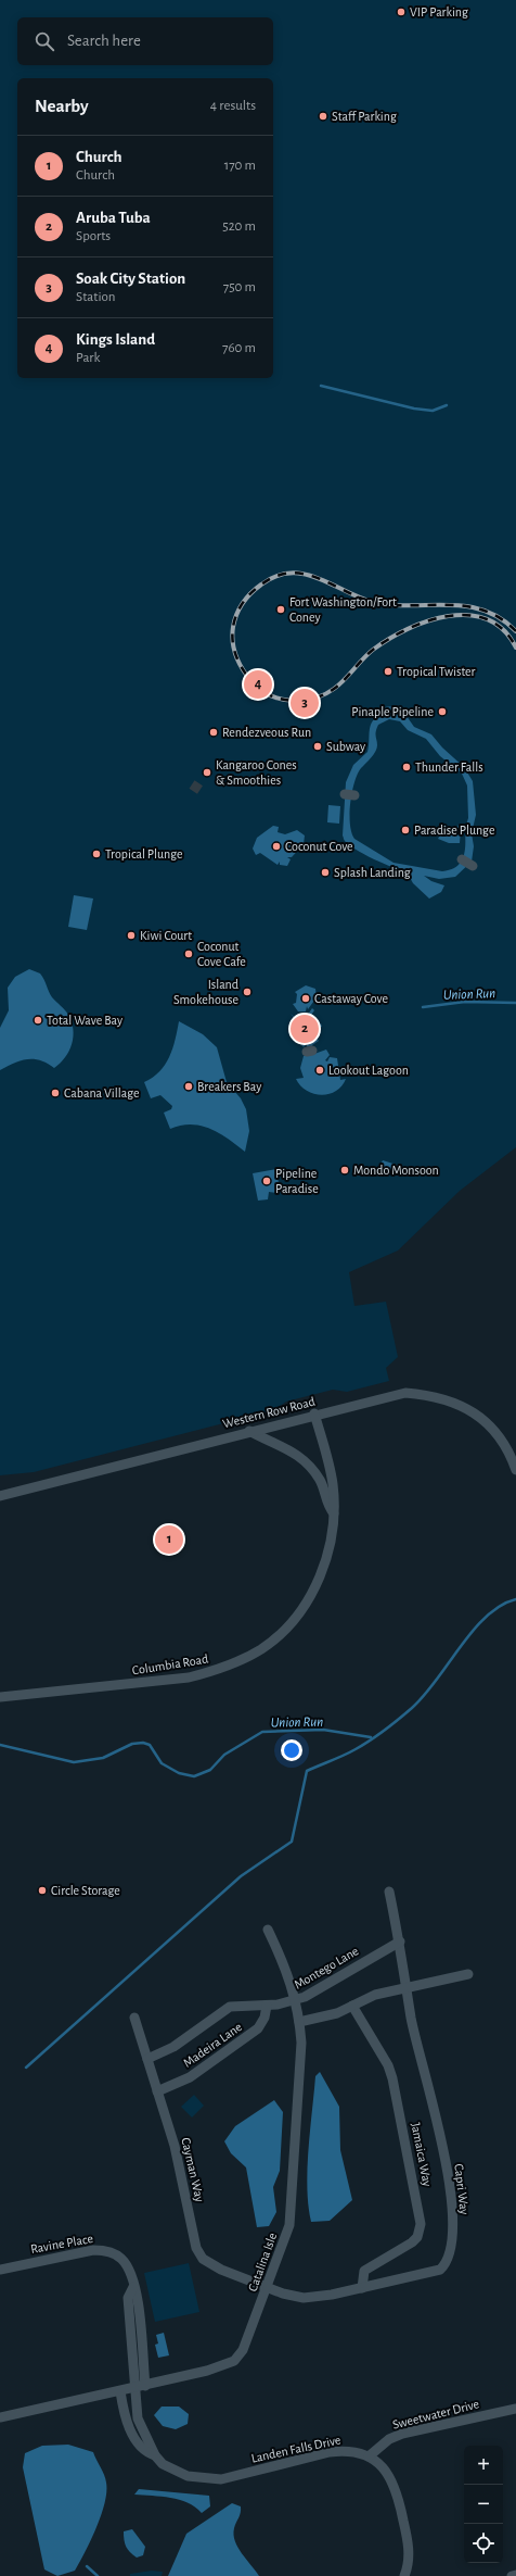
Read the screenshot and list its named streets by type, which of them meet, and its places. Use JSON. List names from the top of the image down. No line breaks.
{"streets":{"street":["Western Row Road","Columbia Road","Montego Lane","Madeira Lane","Jamaica Way","Cayman Way","Capri Way","Ravine Place","Catalina Isle","Sweetwater Drive","Landen Falls Drive"]},"crossings":[["Western Row Road","Columbia Road"],["Montego Lane","Madeira Lane"],["Montego Lane","Cayman Way"],["Montego Lane","Capri Way"],["Montego Lane","Catalina Isle"],["Madeira Lane","Cayman Way"],["Jamaica Way","Capri Way"],["Cayman Way","Capri Way"],["Cayman Way","Catalina Isle"],["Capri Way","Catalina Isle"],["Ravine Place","Catalina Isle"],["Ravine Place","Landen Falls Drive"],["Catalina Isle","Landen Falls Drive"],["Sweetwater Drive","Landen Falls Drive"]],"water":["Union Run"],"places":["VIP Parking","Staff Parking","Fort Washington/Fort Coney","Tropical Twister","Pinaple Pipeline","Rendezveous Run","Subway","Thunder Falls","Kangaroo Cones & Smoothies","Paradise Plunge","Coconut Cove","Tropical Plunge","Splash Landing","Kiwi Court","Coconut Cove Cafe","Island Smokehouse","Castaway Cove","Total Wave Bay","Lookout Lagoon","Breakers Bay","Cabana Village","Mondo Monsoon","Pipeline Paradise","Circle Storage"],"page":{"search":"Search here","heading":["Nearby","4 results"],"list":[{"mark":"1","name":"Church","note":"Church","value":"170 m"},{"mark":"2","name":"Aruba Tuba","note":"Sports","value":"520 m"},{"mark":"3","name":"Soak City Station","note":"Station","value":"750 m"},{"mark":"4","name":"Kings Island","note":"Park","value":"760 m"}],"pins":["4","3","2","1"],"map_buttons":["+","−"]}}
